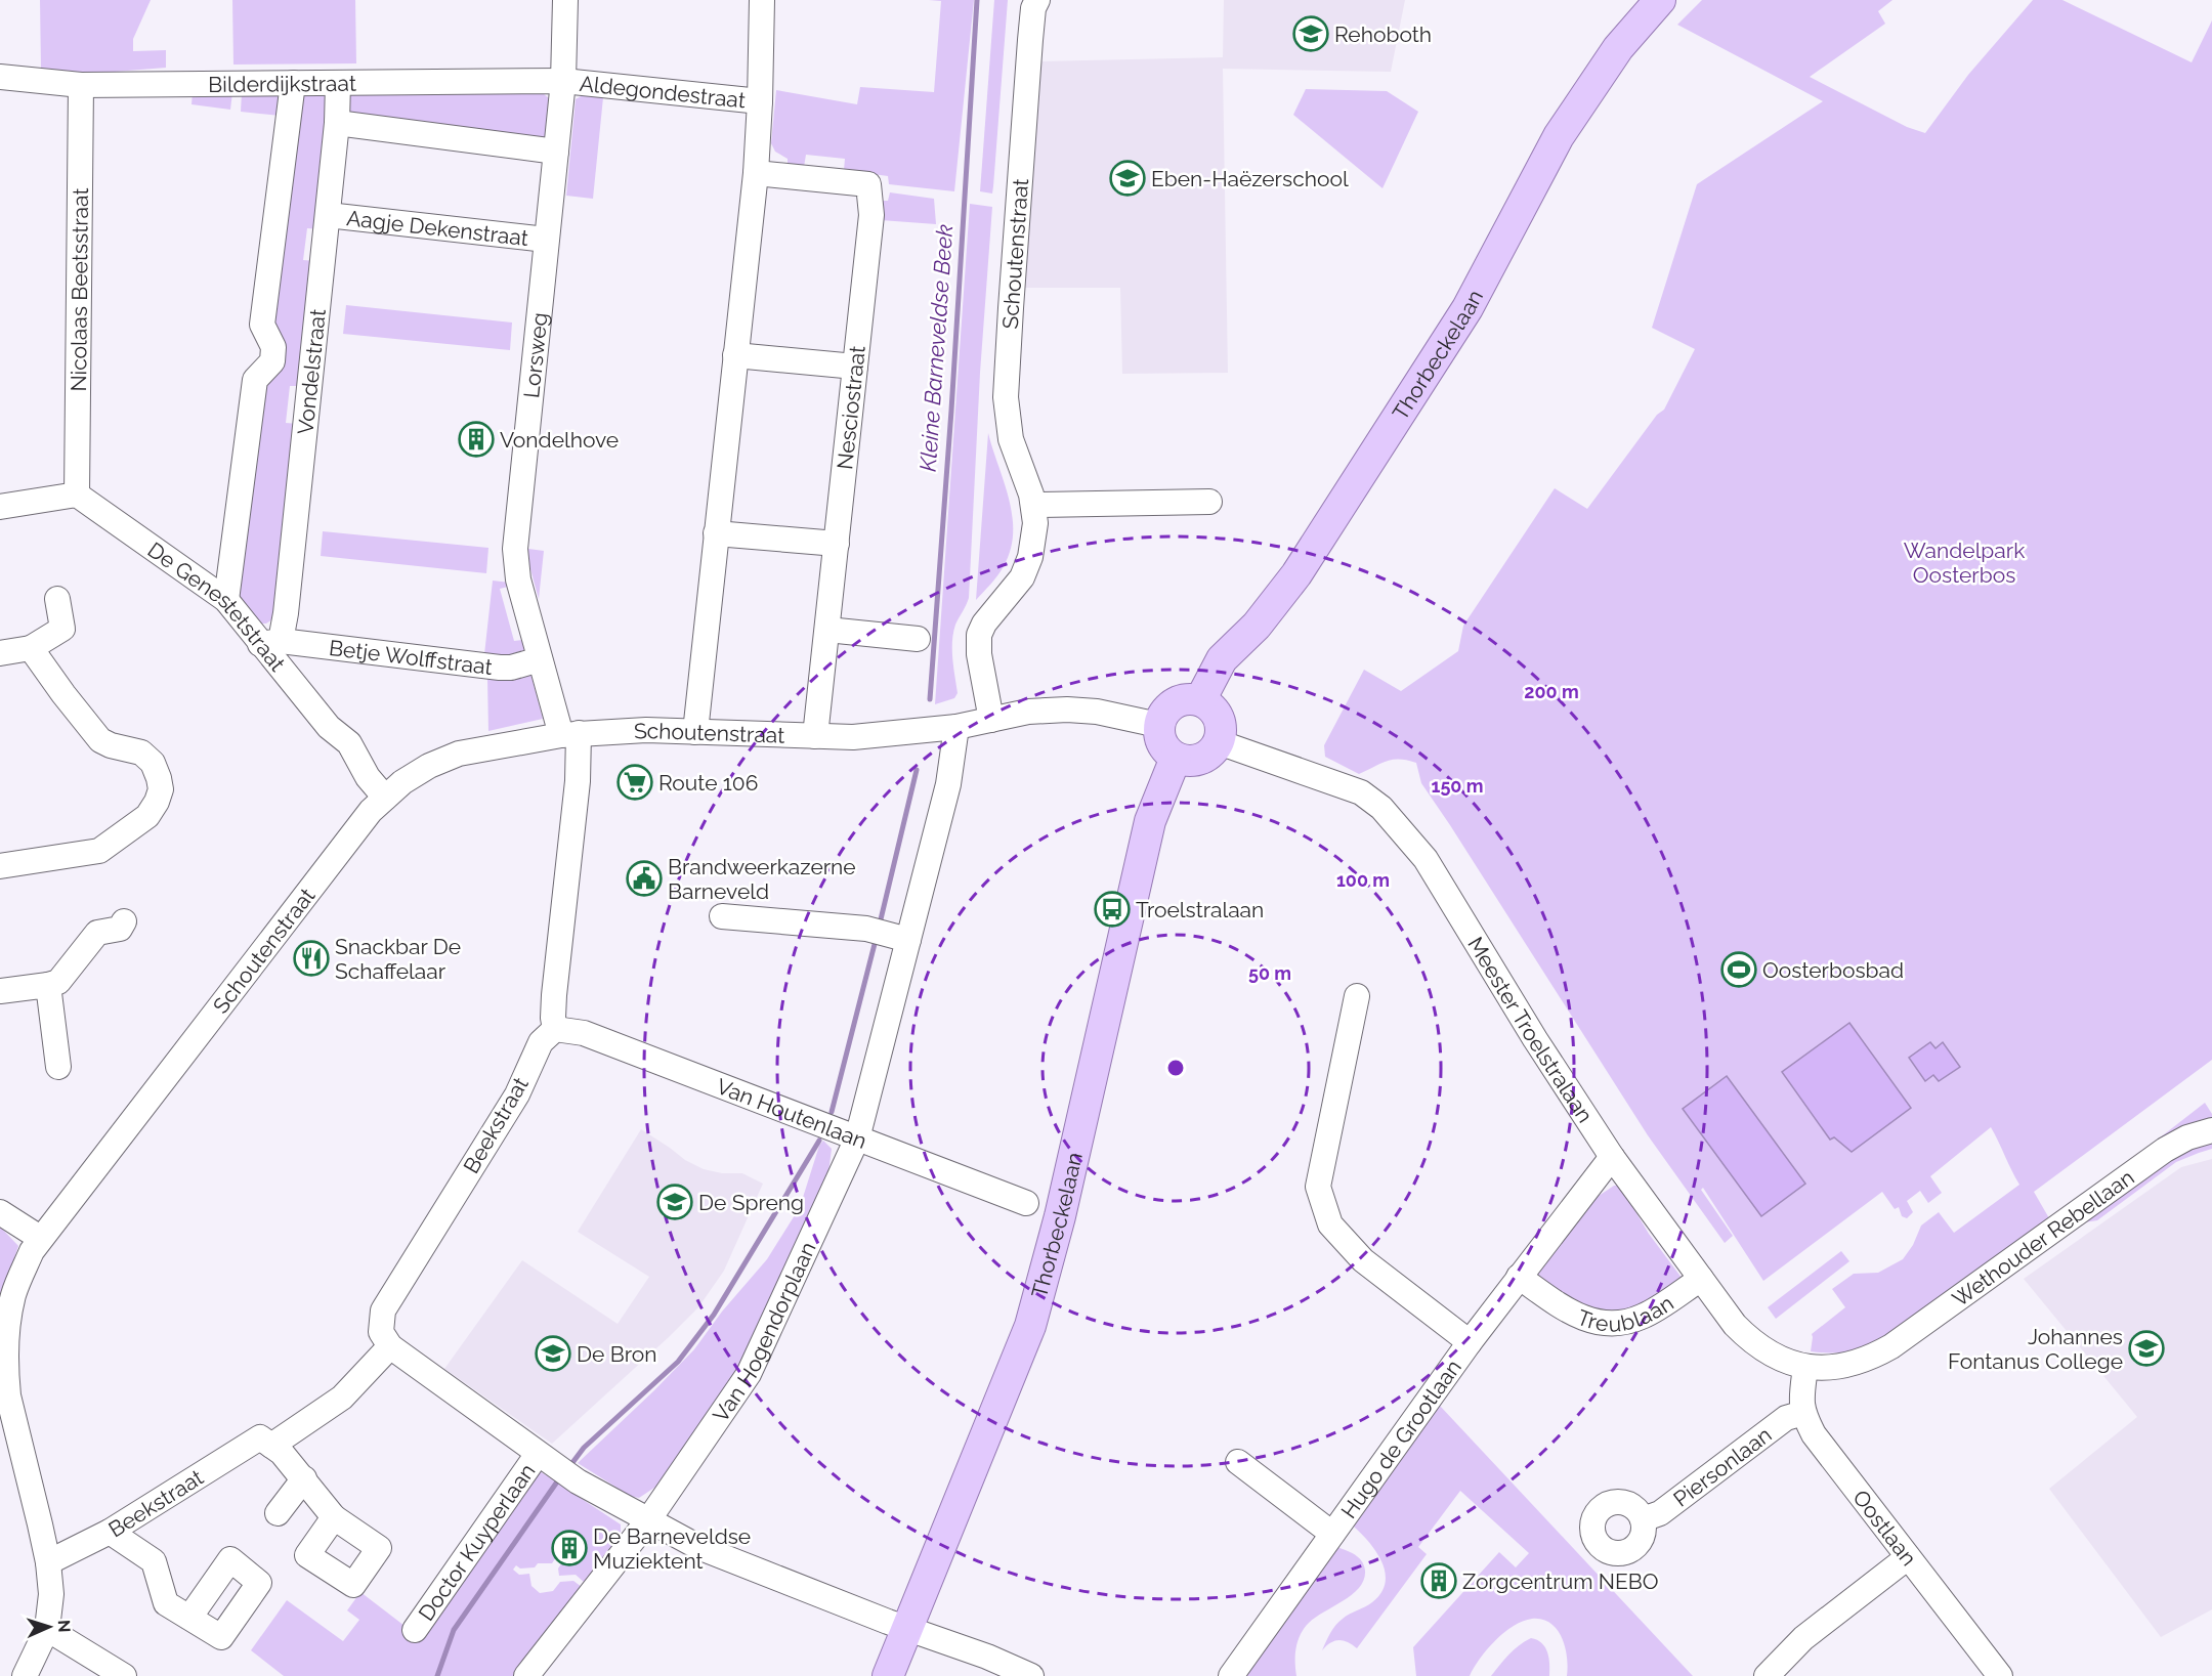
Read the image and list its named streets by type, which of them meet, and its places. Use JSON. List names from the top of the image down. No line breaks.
{"streets":{"main road":["Thorbeckelaan"],"street":["Bilderdijkstraat","Aldegondestraat","Aagje Dekenstraat","Schoutenstraat","Nicolaas Beetsstraat","Lorsweg","Vondelstraat","Nesciostraat","De Genestetstraat","Betje Wolffstraat","Meester Troelstralaan","Van Houtenlaan","Beekstraat","Wethouder Rebellaan","Treublaan","Van Hogendorplaan","Hugo de Grootlaan","Piersonlaan","Oostlaan","Doctor Kuyperlaan"]},"crossings":[["Bilderdijkstraat","Aldegondestraat"],["Bilderdijkstraat","Nicolaas Beetsstraat"],["Bilderdijkstraat","Lorsweg"],["Bilderdijkstraat","Vondelstraat"],["Aldegondestraat","Lorsweg"],["Aagje Dekenstraat","Lorsweg"],["Aagje Dekenstraat","Vondelstraat"],["Schoutenstraat","Thorbeckelaan"],["Schoutenstraat","Lorsweg"],["Schoutenstraat","Nesciostraat"],["Schoutenstraat","De Genestetstraat"],["Schoutenstraat","Meester Troelstralaan"],["Schoutenstraat","Beekstraat"],["Schoutenstraat","Van Hogendorplaan"],["Nicolaas Beetsstraat","De Genestetstraat"],["Thorbeckelaan","Meester Troelstralaan"],["Thorbeckelaan","Doctor Kuyperlaan"],["Lorsweg","Betje Wolffstraat"],["Vondelstraat","De Genestetstraat"],["Vondelstraat","Betje Wolffstraat"],["De Genestetstraat","Betje Wolffstraat"],["Meester Troelstralaan","Wethouder Rebellaan"],["Meester Troelstralaan","Treublaan"],["Meester Troelstralaan","Hugo de Grootlaan"],["Meester Troelstralaan","Oostlaan"],["Van Houtenlaan","Beekstraat"],["Van Houtenlaan","Van Hogendorplaan"],["Beekstraat","Doctor Kuyperlaan"],["Wethouder Rebellaan","Oostlaan"],["Treublaan","Hugo de Grootlaan"],["Van Hogendorplaan","Doctor Kuyperlaan"],["Piersonlaan","Oostlaan"]],"water":["Kleine Barneveldse Beek"],"parks":["Wandelpark Oosterbos"],"places":{"school or university":["Rehoboth","Eben-Haëzerschool","De Spreng","Johannes Fontanus College","De Bron"],"building":["Vondelhove","De Barneveldse Muziektent","Zorgcentrum NEBO"],"supermarket":["Route 106"],"public building":["Brandweerkazerne Barneveld"],"bus stop":["Troelstralaan"],"restaurant":["Snackbar De Schaffelaar"],"sports":["Oosterbosbad"]},"north":"right","rings":["200 m","150 m","100 m","50 m"]}
